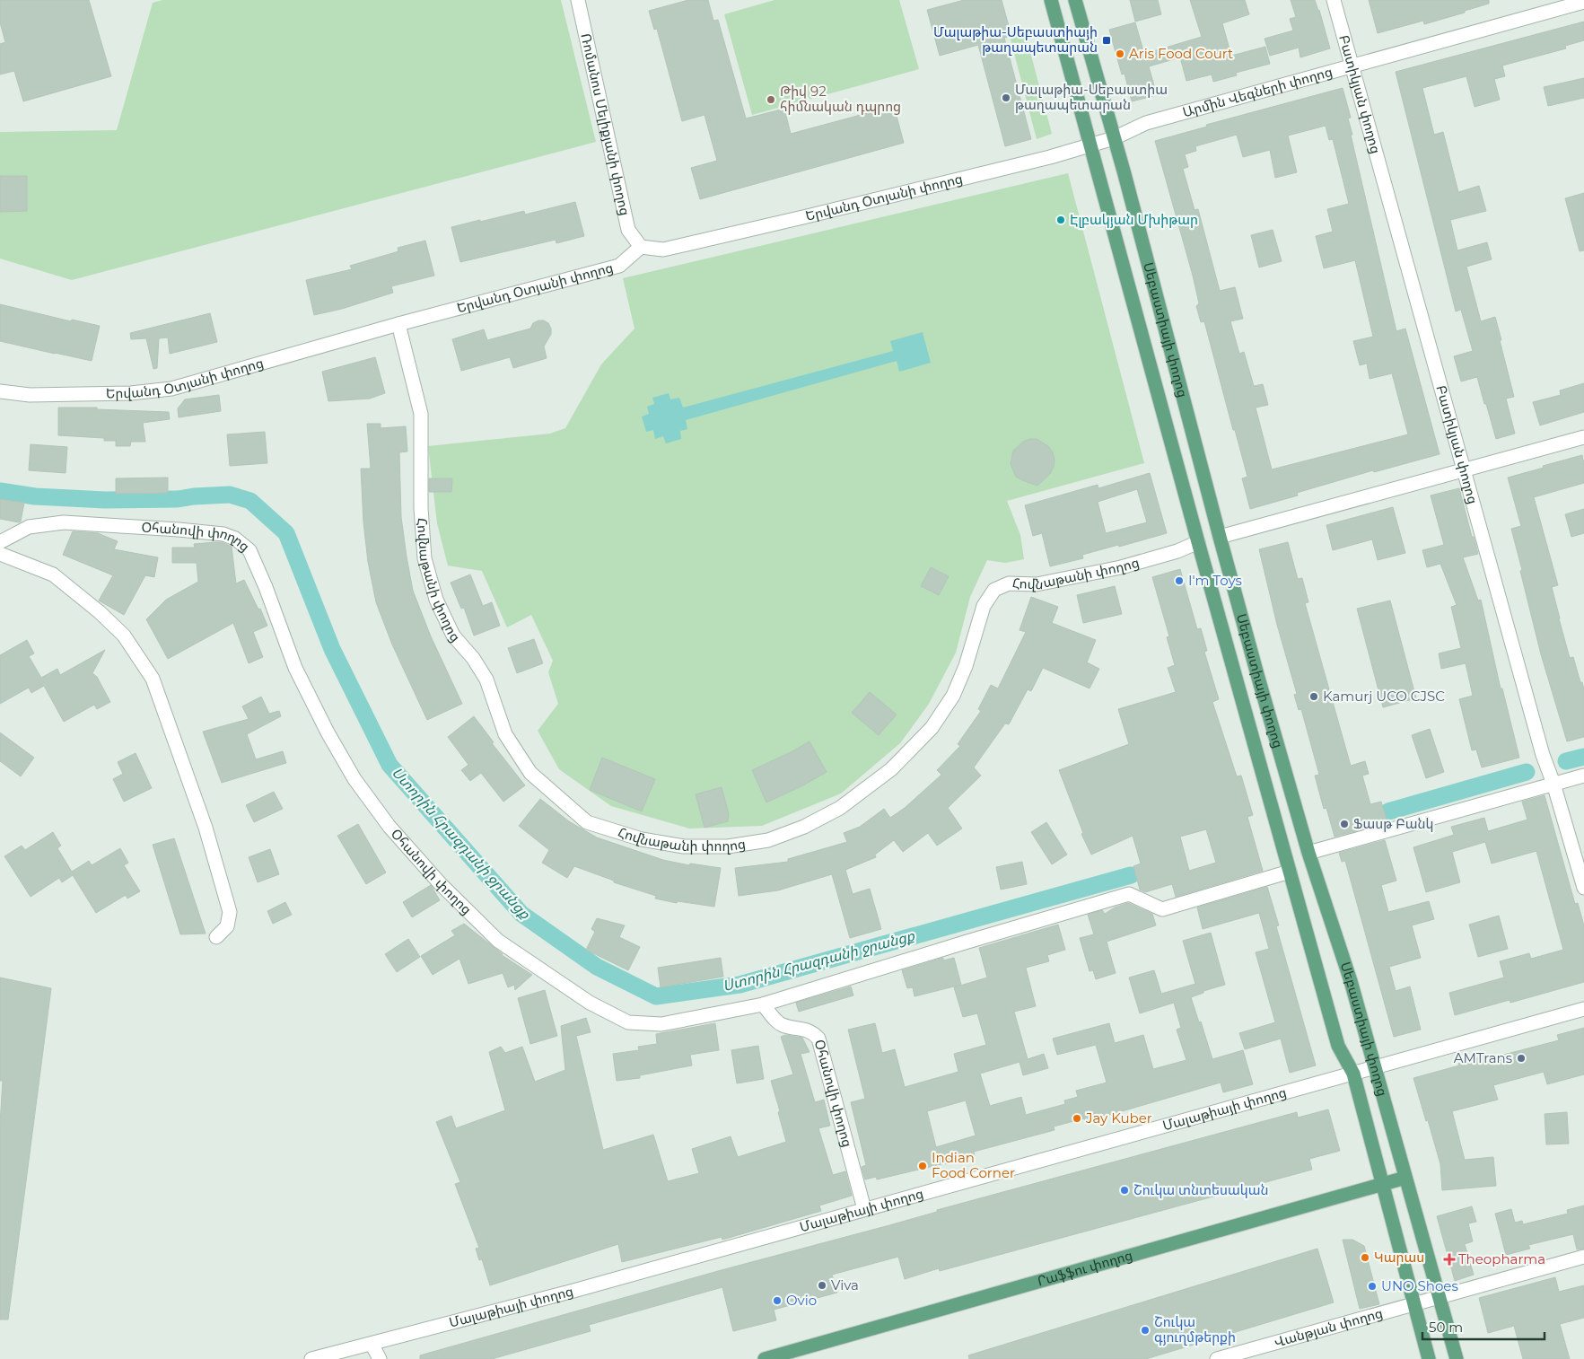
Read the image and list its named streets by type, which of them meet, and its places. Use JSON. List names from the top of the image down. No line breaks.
{"streets":{"main road":["Սեբաստիայի փողոց","Րաֆֆու փողոց"],"street":["Արմին Վեգների փողոց","Բատիկյան փողոց","Ռոմանոս Մելիքյանի փողոց","Երվանդ Օտյանի փողոց","Օհանովի փողոց","Հովնաթանի փողոց","Մալաթիայի փողոց","Վանթյան փողոց"]},"crossings":[["Արմին Վեգների փողոց","Բատիկյան փողոց"],["Արմին Վեգների փողոց","Երվանդ Օտյանի փողոց"],["Արմին Վեգների փողոց","Սեբաստիայի փողոց"],["Ռոմանոս Մելիքյանի փողոց","Երվանդ Օտյանի փողոց"],["Երվանդ Օտյանի փողոց","Սեբաստիայի փողոց"],["Երվանդ Օտյանի փողոց","Հովնաթանի փողոց"],["Սեբաստիայի փողոց","Հովնաթանի փողոց"],["Սեբաստիայի փողոց","Մալաթիայի փողոց"],["Սեբաստիայի փողոց","Րաֆֆու փողոց"],["Սեբաստիայի փողոց","Վանթյան փողոց"],["Օհանովի փողոց","Մալաթիայի փողոց"]],"water":["Ստորին Հրազդանի ջրանցք"],"places":{"transit":["Մալաթիա-Սեբաստիայի թաղապետարան"],"other":["Aris Food Court","Մալաթիա-Սեբաստիա թաղապետարան","Թիվ 92 հիմնական դպրոց","Էլբակյան Մխիթար","I'm Toys","Kamurj UCO CJSC","Ֆասթ Բանկ","AMTrans","Jay Kuber","Indian Food Corner","Շուկա տնտեսական","Կարաս","Viva","UNO Shoes","Ovio","Շուկա գյուղմթերքի"],"health":["Theopharma"]},"scale_bar":"50 m"}
